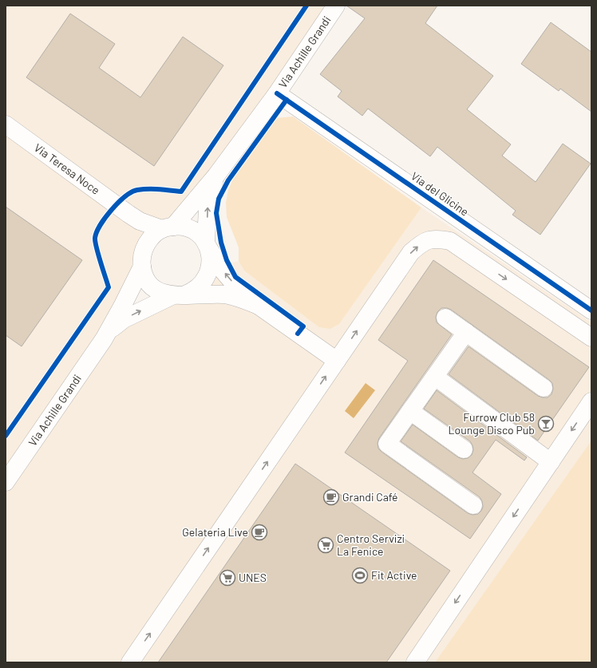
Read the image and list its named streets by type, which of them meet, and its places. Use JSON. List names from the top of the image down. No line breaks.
{"streets":{"street":["Via Achille Grandi","Via Teresa Noce","Via del Glicine"]},"crossings":[["Via Achille Grandi","Via Teresa Noce"],["Via Achille Grandi","Via del Glicine"]],"places":{"bar":["Furrow Club 58 Lounge Disco Pub"],"cafe":["Grandi Café","Gelateria Live"],"supermarket":["Centro Servizi La Fenice","UNES"],"sports":["Fit Active"]}}
